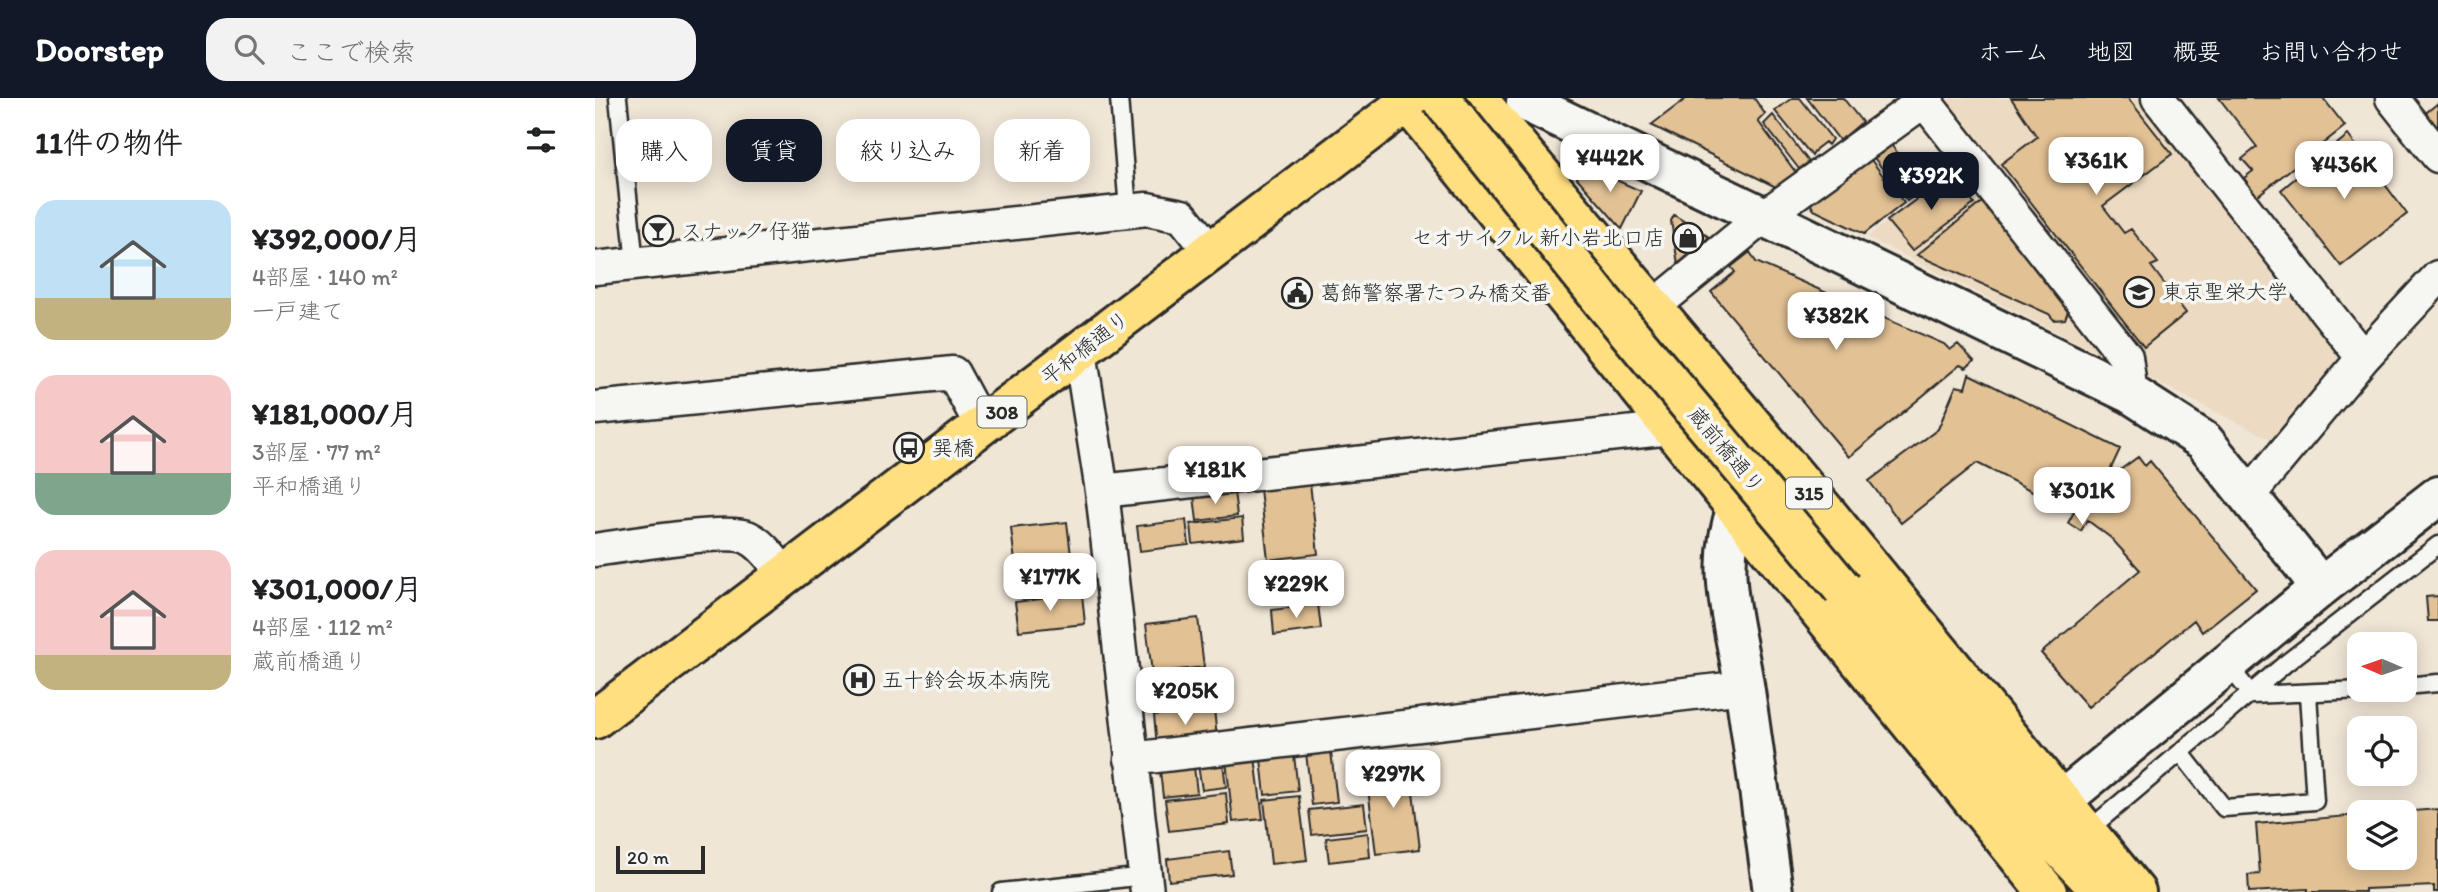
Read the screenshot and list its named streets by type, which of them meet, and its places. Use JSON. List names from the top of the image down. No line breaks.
{"streets":{"main road":["平和橋通り","308","蔵前橋通り","315"]},"crossings":[["平和橋通り","蔵前橋通り"],["蔵前橋通り","315"]],"places":{"bar":["スナック 仔猫"],"shop":["セオサイクル 新小岩北口店"],"school or university":["東京聖栄大学"],"public building":["葛飾警察署たつみ橋交番"],"bus stop":["巽橋"],"hospital":["五十鈴会坂本病院"]},"scale_bar":"20 m","north":"left","page":{"header":"Doorstep","search":"ここで検索","nav":["ホーム","地図","概要","お問い合わせ"],"heading":"11件の物件","chip":["購入","賃貸","絞り込み","新着"],"price":["¥442K","¥361K","¥436K","¥392K","¥382K","¥181K","¥301K","¥177K","¥229K","¥205K","¥297K"],"list":[{"name":"¥392,000/月","note":"4部屋 · 140 m² · 一戸建て"},{"name":"¥181,000/月","note":"3部屋 · 77 m² · 平和橋通り"},{"name":"¥301,000/月","note":"4部屋 · 112 m² · 蔵前橋通り"}],"scale":"20 m"}}
